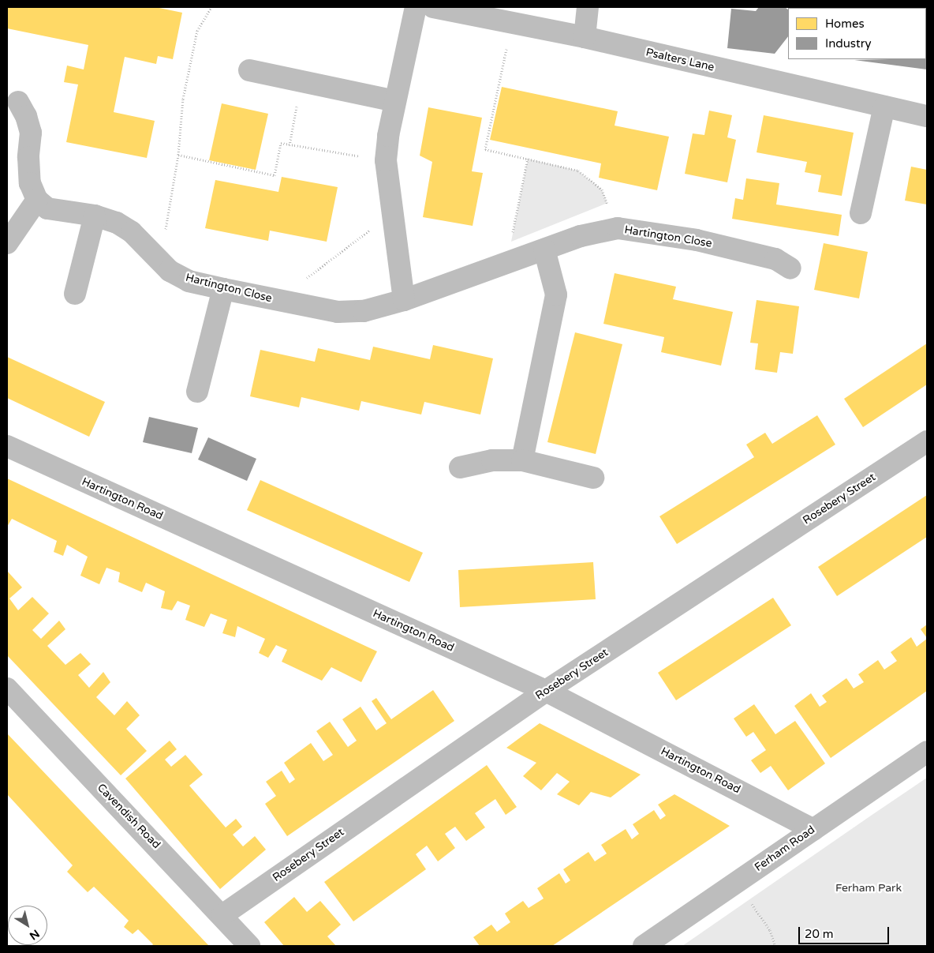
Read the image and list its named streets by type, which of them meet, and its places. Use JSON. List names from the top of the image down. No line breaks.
{"streets":{"street":["Psalters Lane","Hartington Close","Hartington Road","Rosebery Street","Cavendish Road","Ferham Road"]},"crossings":[["Hartington Road","Rosebery Street"],["Hartington Road","Ferham Road"],["Rosebery Street","Cavendish Road"]],"parks":["Ferham Park"],"legend":["Homes","Industry"],"scale_bar":"20 m","north":"bottom right"}
